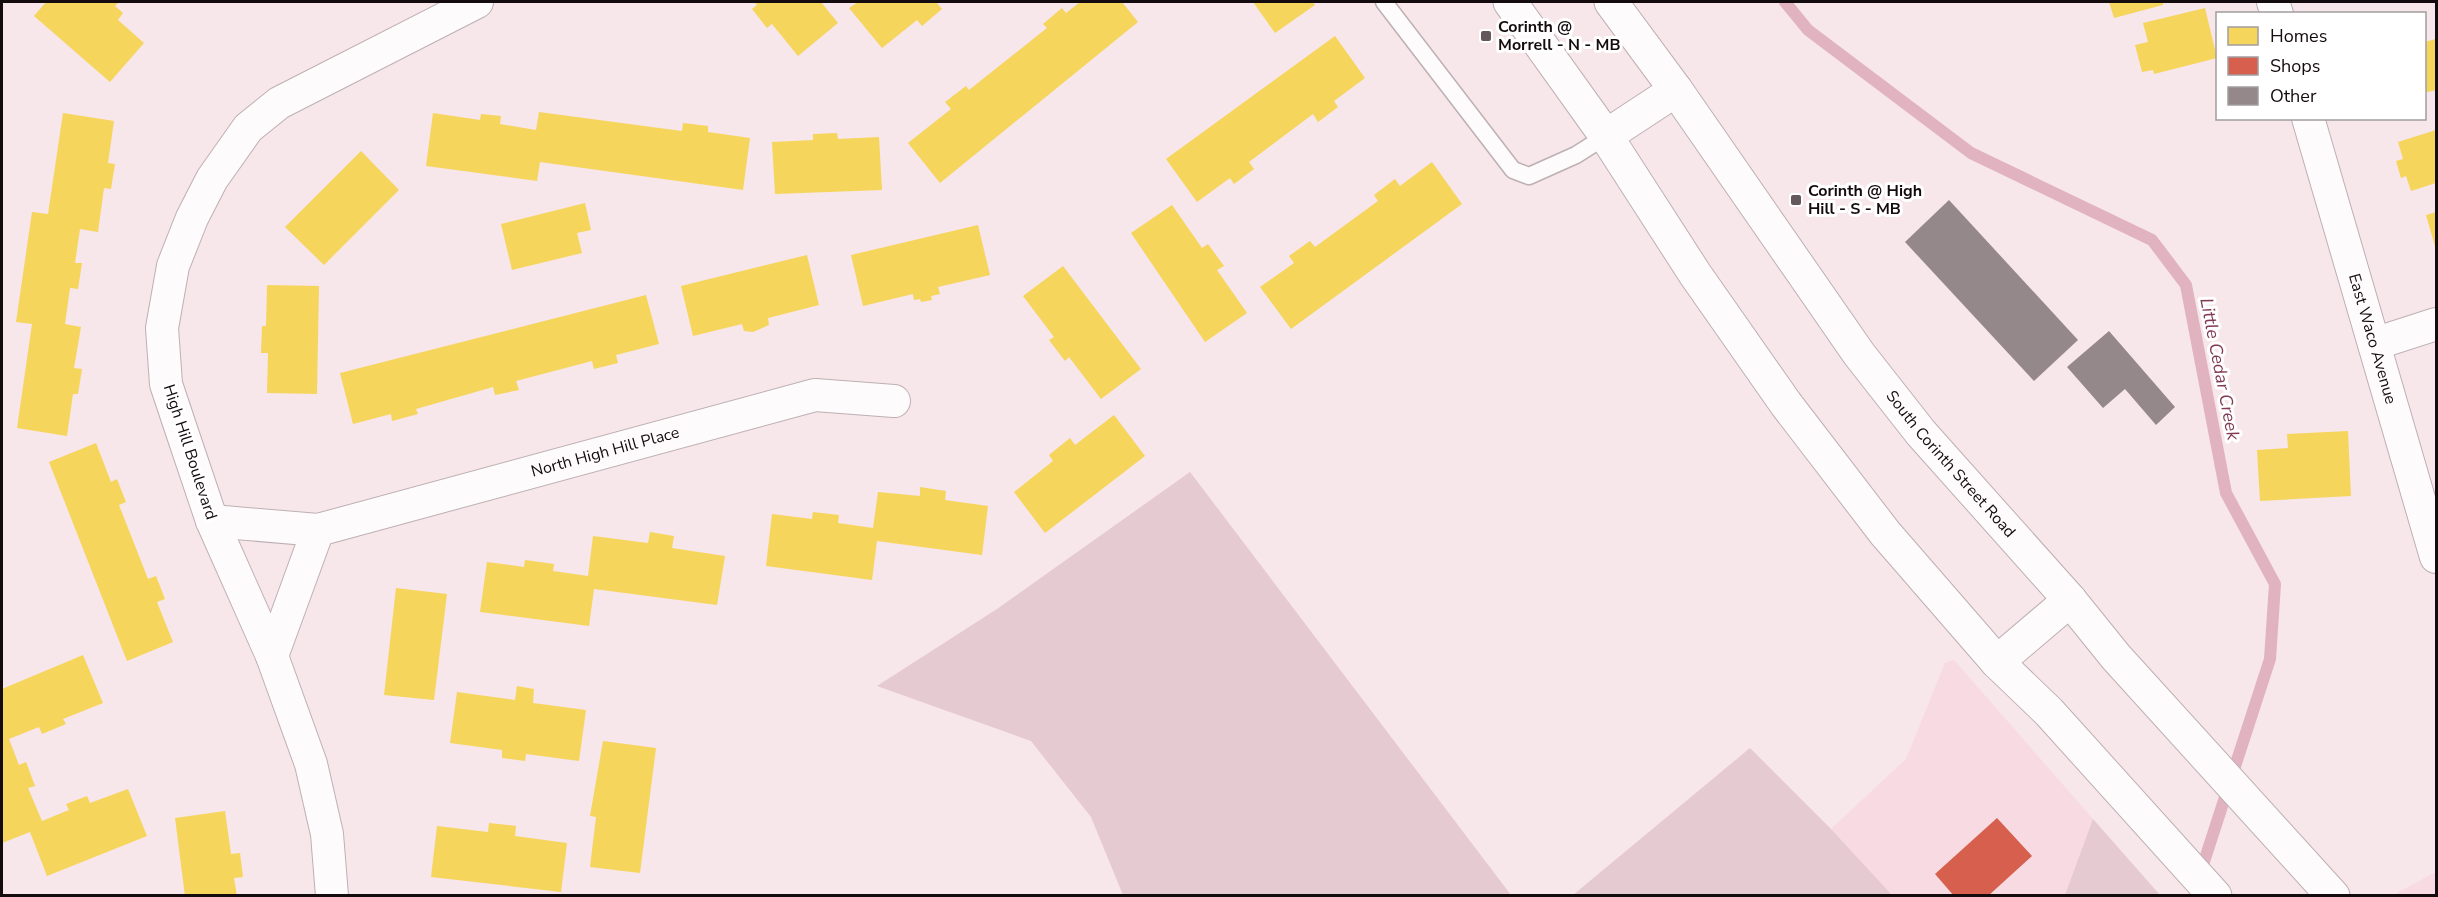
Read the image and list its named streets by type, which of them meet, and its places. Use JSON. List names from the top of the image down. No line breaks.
{"streets":{"main road":["South Corinth Street Road"],"street":["East Waco Avenue","High Hill Boulevard","North High Hill Place"]},"crossings":[["High Hill Boulevard","North High Hill Place"]],"water":["Little Cedar Creek"],"places":{"transit":["Corinth @ Morrell - N - MB","Corinth @ High Hill - S - MB"]},"legend":["Homes","Shops","Other"]}
